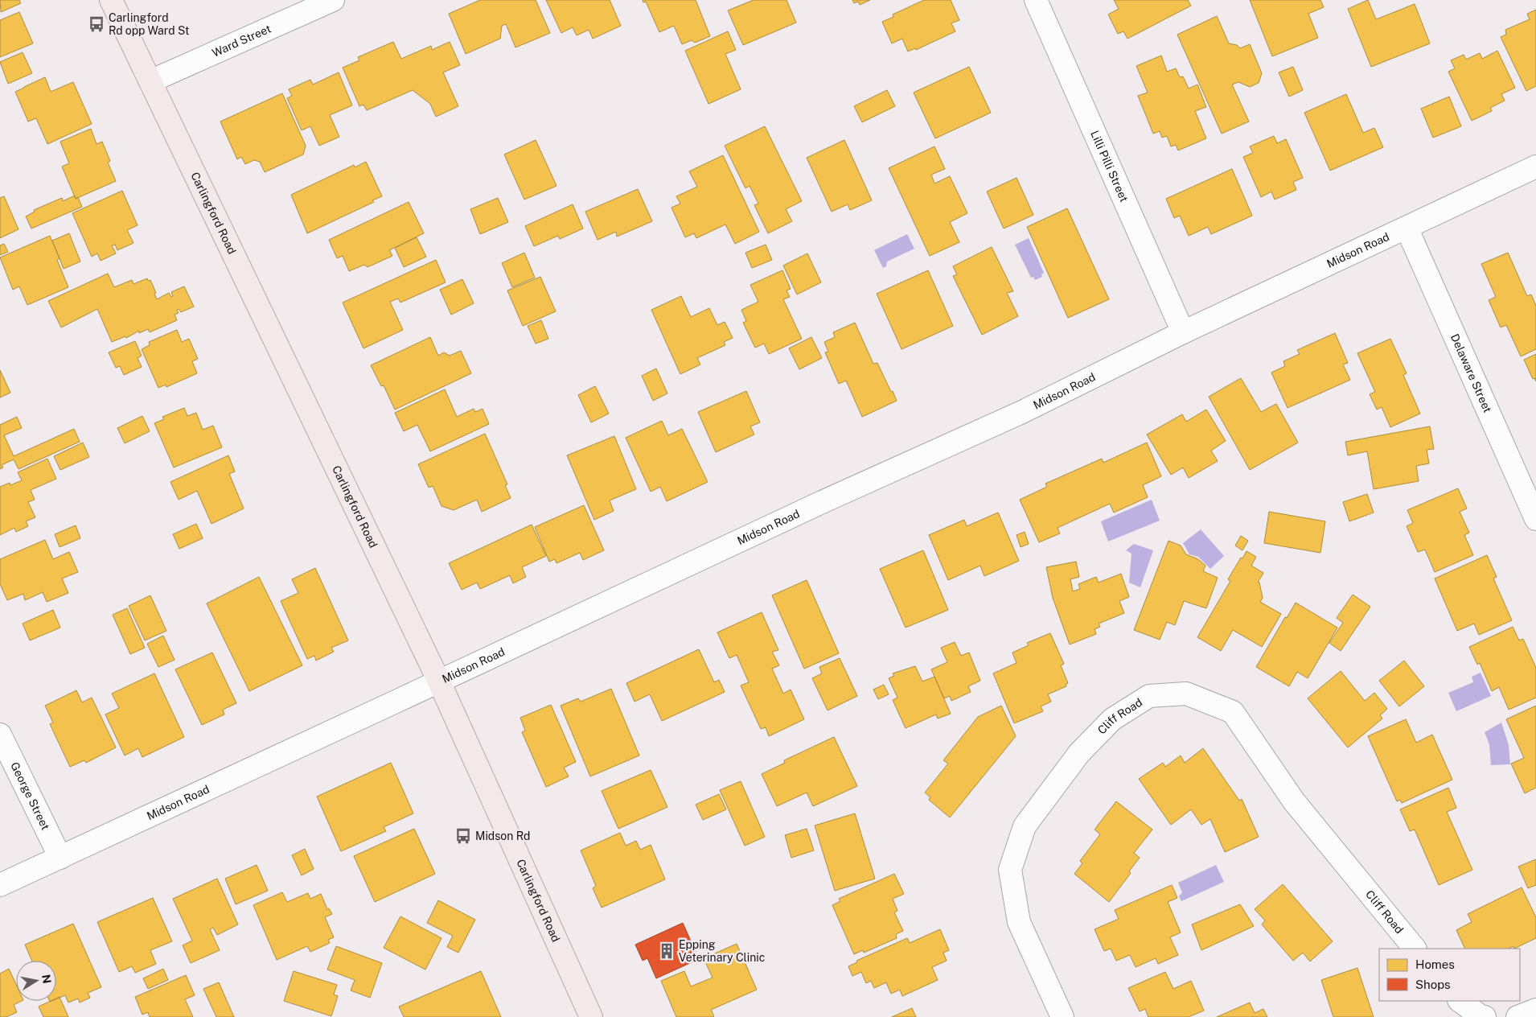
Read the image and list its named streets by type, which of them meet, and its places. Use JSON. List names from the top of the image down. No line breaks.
{"streets":{"main road":["Carlingford Road"],"street":["Ward Street","Lilli Pilli Street","Midson Road","Delaware Street","Cliff Road","George Street"]},"crossings":[["Ward Street","Carlingford Road"],["Lilli Pilli Street","Midson Road"],["Carlingford Road","Midson Road"],["Midson Road","Delaware Street"],["Midson Road","George Street"]],"places":{"bus stop":["Carlingford Rd opp Ward St","Midson Rd"],"building":["Epping Veterinary Clinic"]},"legend":["Homes","Shops"],"north":"right"}
